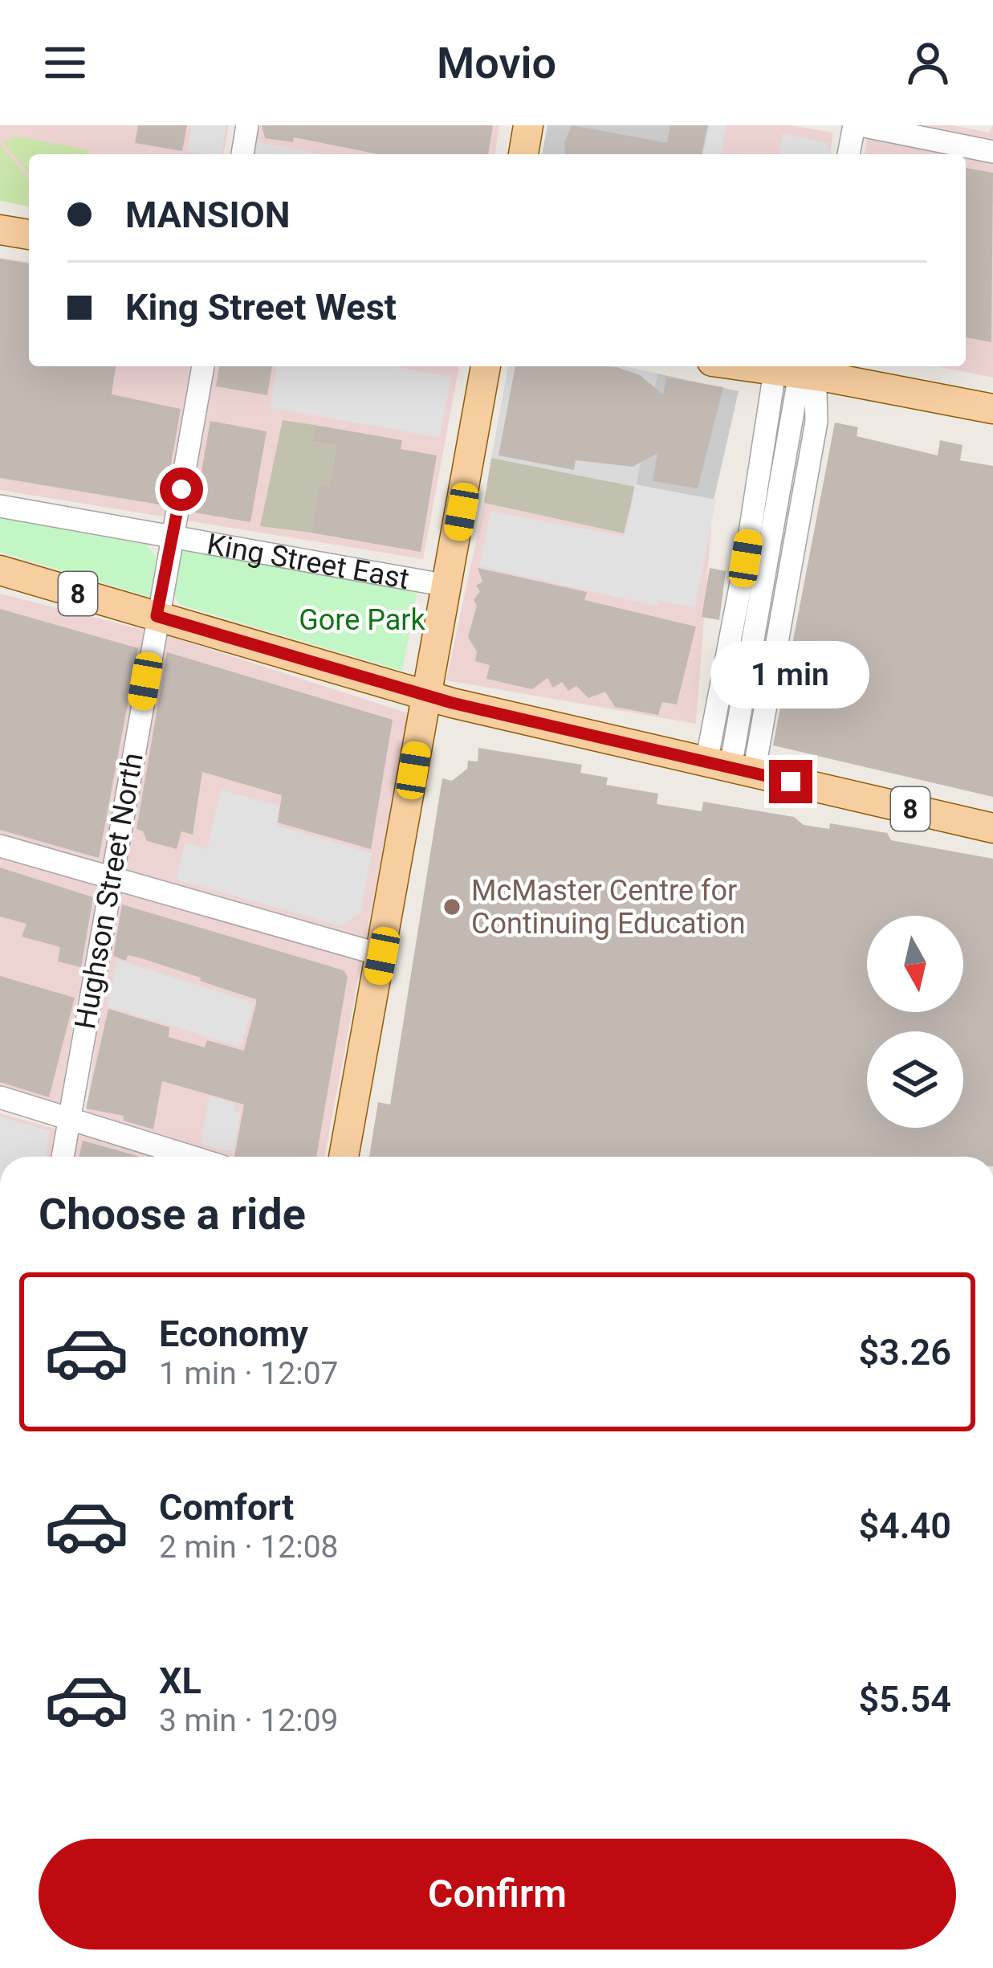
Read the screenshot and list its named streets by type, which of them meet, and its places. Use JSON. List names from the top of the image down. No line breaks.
{"streets":{"main road":["8"],"street":["King Street East","Hughson Street North"]},"crossings":[["King Street East","Hughson Street North"],["8","Hughson Street North"]],"parks":["Gore Park"],"places":["McMaster Centre for Continuing Education"],"north":"bottom","page":{"header":"Movio","banner":["MANSION","King Street West"],"bubble":"1 min","heading":"Choose a ride","list":[{"name":"Economy","note":"1 min · 12:07","value":"$3.26"},{"name":"Comfort","note":"2 min · 12:08","value":"$4.40"},{"name":"XL","note":"3 min · 12:09","value":"$5.54"}],"buttons":"Confirm"}}
